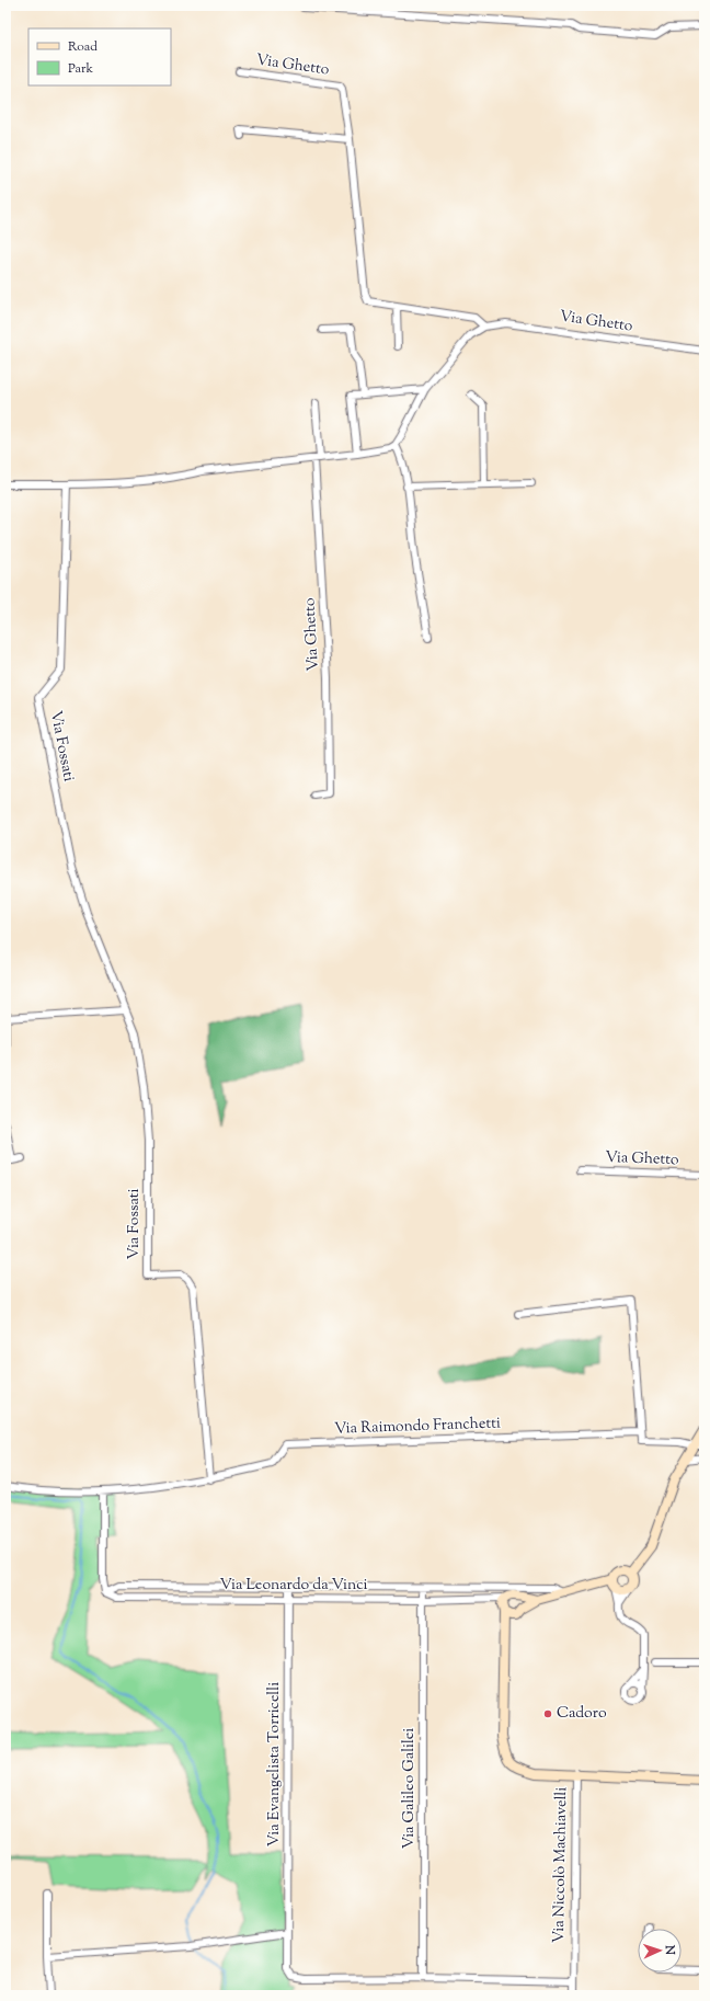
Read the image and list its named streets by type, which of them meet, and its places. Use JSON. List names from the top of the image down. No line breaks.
{"streets":{"main road":["Via Niccolò Machiavelli"],"street":["Via Ghetto","Via Fossati","Via Raimondo Franchetti","Via Leonardo da Vinci","Via Evangelista Torricelli","Via Galileo Galilei"]},"crossings":[["Via Fossati","Via Raimondo Franchetti"],["Via Leonardo da Vinci","Via Evangelista Torricelli"],["Via Leonardo da Vinci","Via Galileo Galilei"],["Via Leonardo da Vinci","Via Niccolò Machiavelli"],["Via Evangelista Torricelli","Via Galileo Galilei"]],"places":["Cadoro"],"legend":["Road","Park"],"north":"right"}
